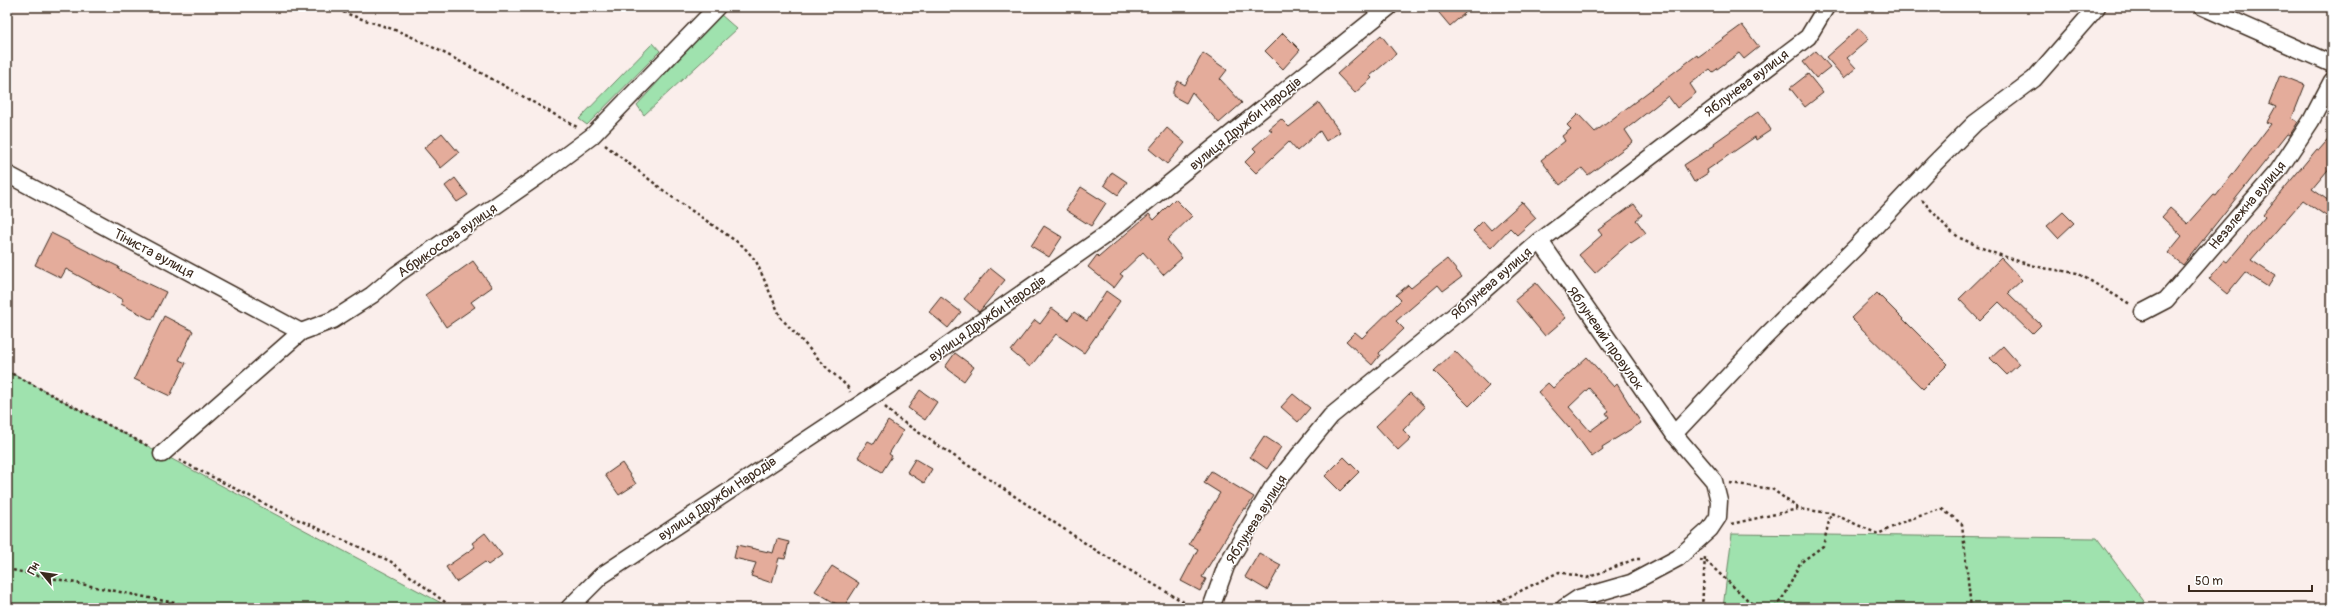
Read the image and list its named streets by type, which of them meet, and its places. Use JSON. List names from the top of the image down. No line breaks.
{"streets":{"street":["Яблунева вулиця","вулиця Дружби Народів","Незалежна вулиця","Абрикосова вулиця","Тіниста вулиця","Яблуневий провулок"]},"crossings":[["Яблунева вулиця","Яблуневий провулок"],["Абрикосова вулиця","Тіниста вулиця"]],"scale_bar":"50 m","north":"top left"}
